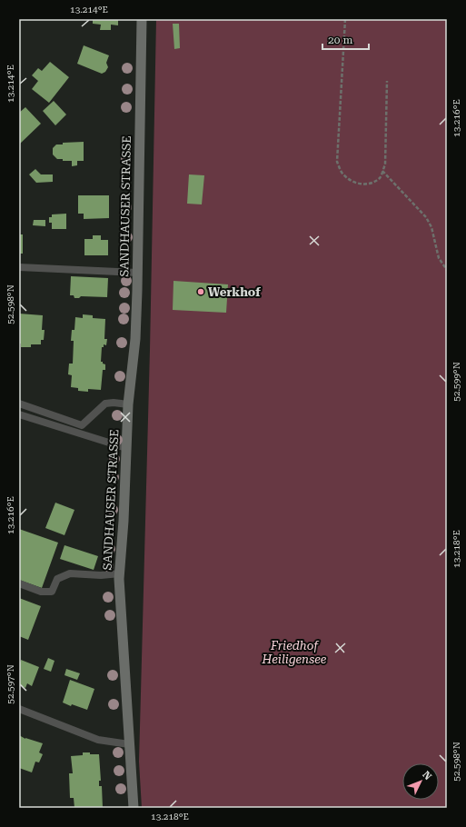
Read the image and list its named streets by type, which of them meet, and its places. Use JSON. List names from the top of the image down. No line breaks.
{"streets":{"main road":["SANDHAUSER STRASSE"]},"parks":["Friedhof Heiligensee"],"places":["Werkhof"],"scale_bar":"20 m","north":"top right","coordinates":["13.214°E","13.216°E","52.598°N","52.599°N","13.218°E","52.597°N"]}
